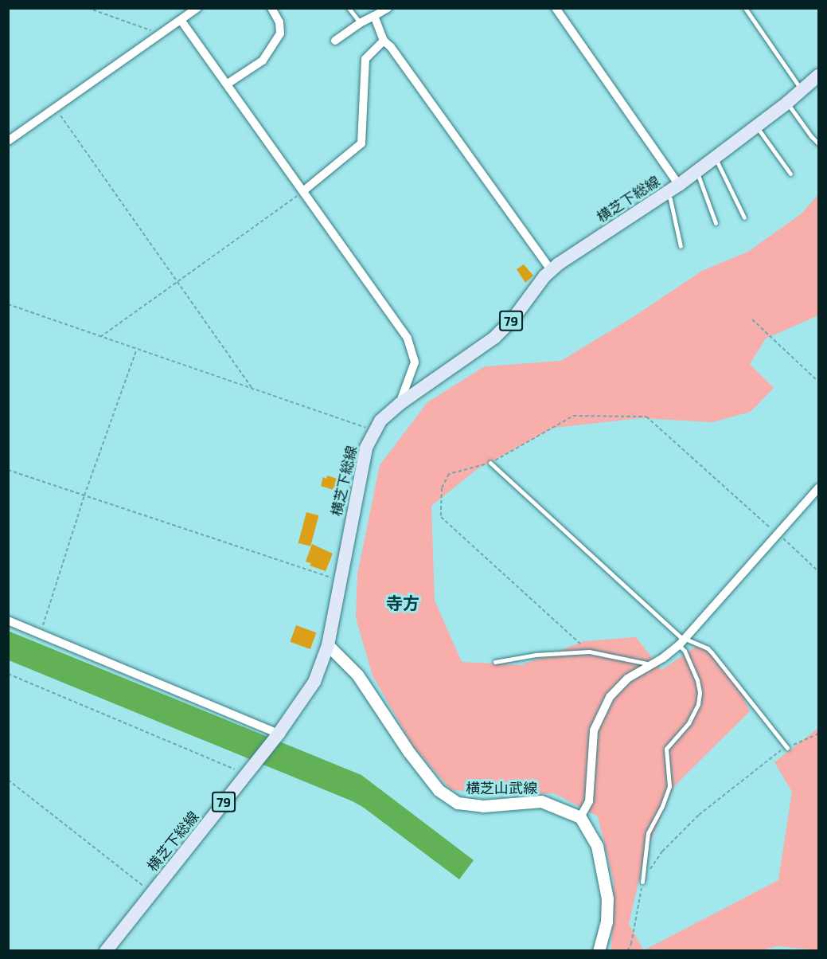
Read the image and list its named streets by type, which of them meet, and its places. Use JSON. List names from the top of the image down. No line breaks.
{"streets":{"main road":["横芝下総線","79","横芝山武線"]},"crossings":[["横芝下総線","横芝山武線"]],"districts":["寺方"]}
